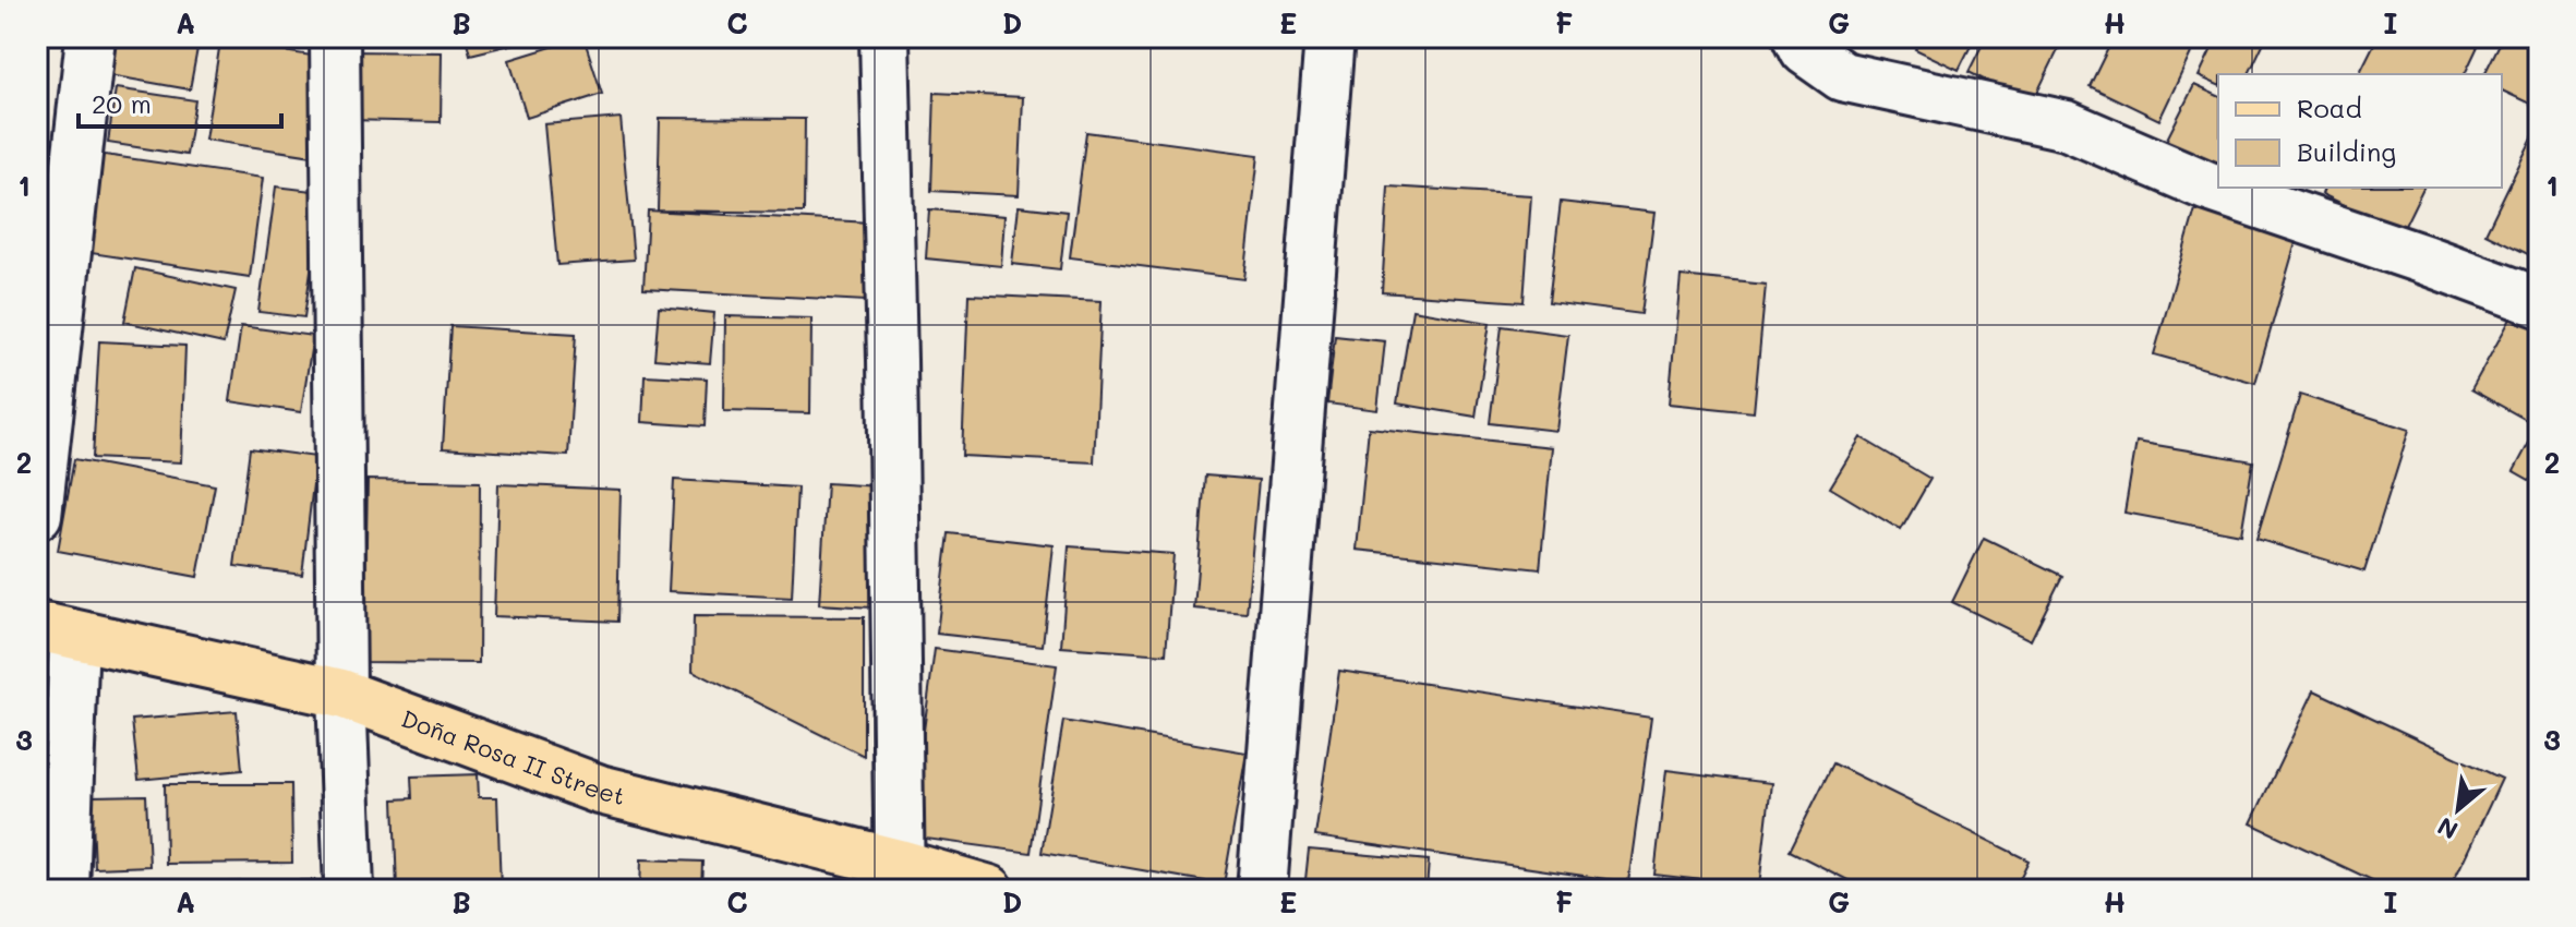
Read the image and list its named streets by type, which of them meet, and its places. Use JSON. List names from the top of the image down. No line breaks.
{"streets":{"main road":["Doña Rosa II Street"]},"legend":["Road","Building"],"scale_bar":"20 m","north":"bottom left","grid":{"columns":["A","B","C","D","E","F","G","H","I"],"rows":["1","2","3"]}}
